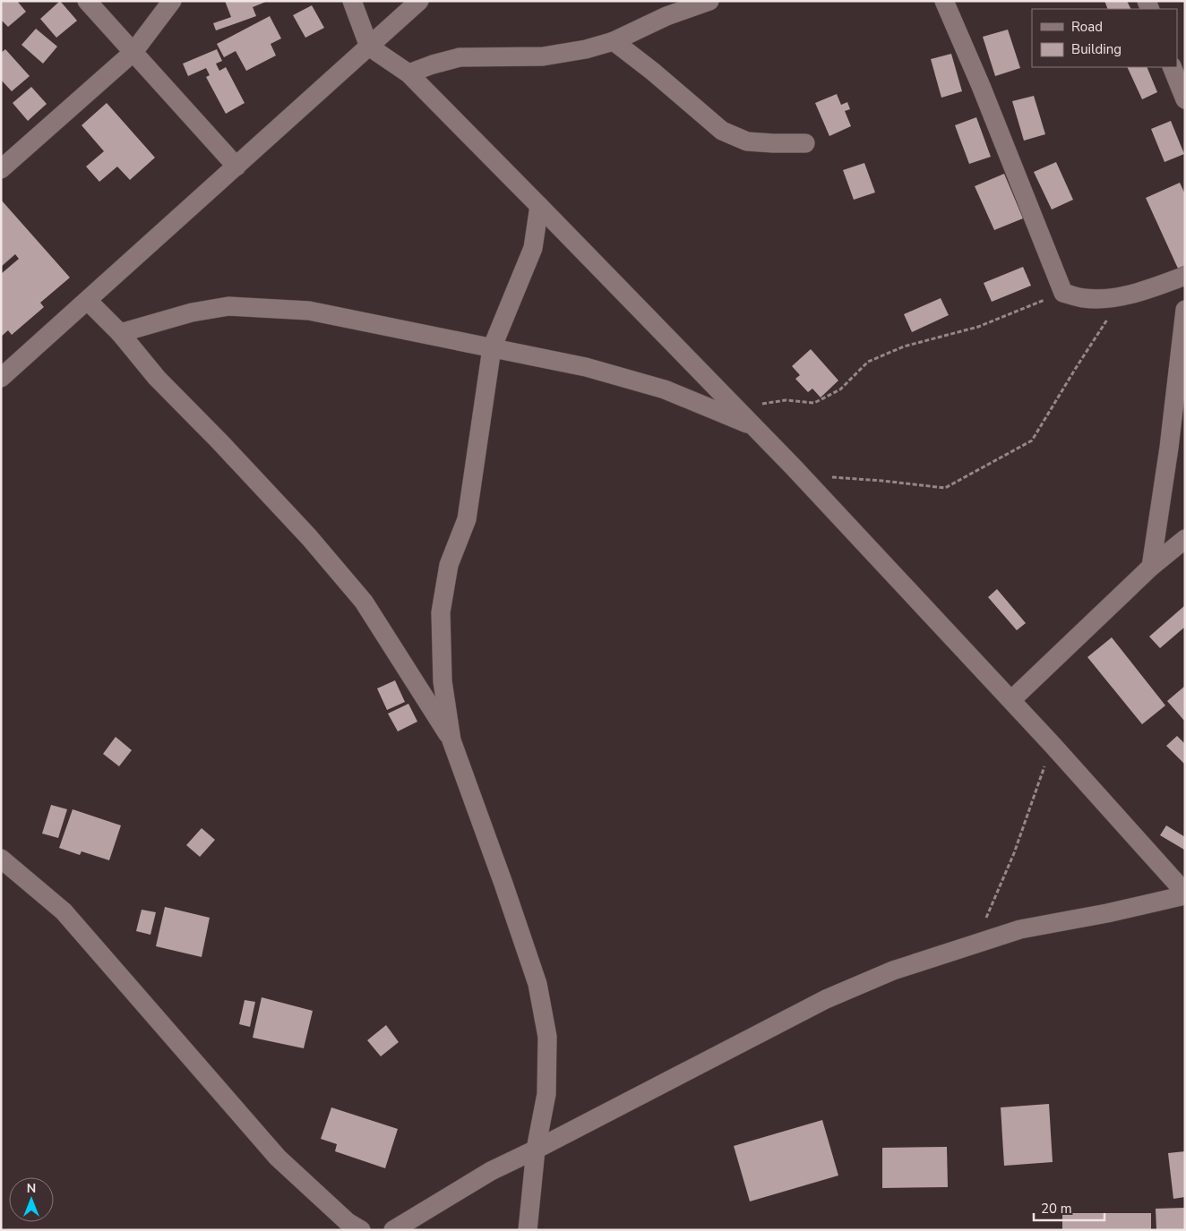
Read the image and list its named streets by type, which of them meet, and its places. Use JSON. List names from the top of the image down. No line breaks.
{"legend":["Road","Building"],"scale_bar":"20 m","north":"top"}
